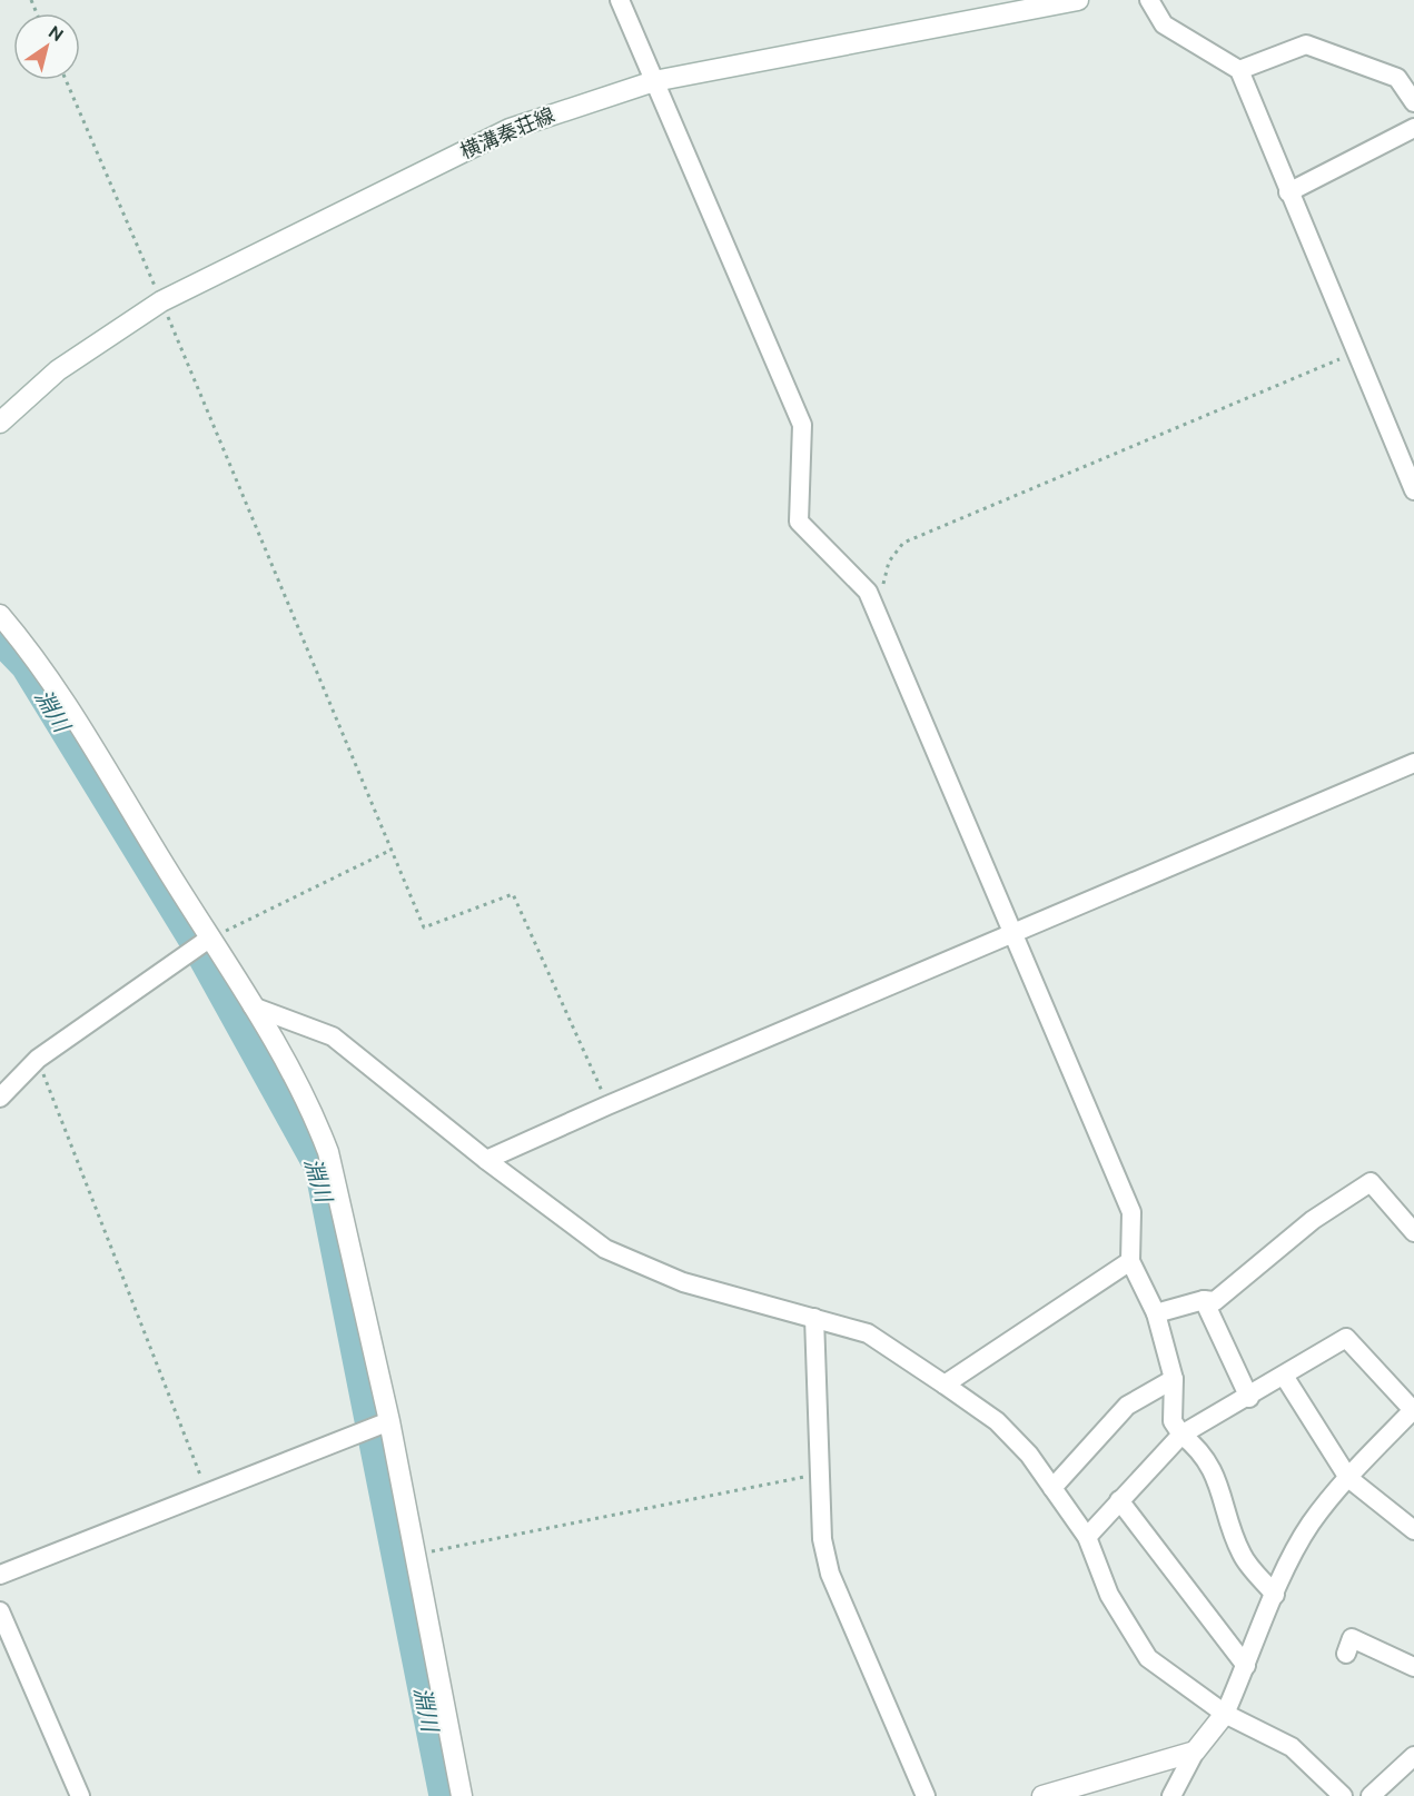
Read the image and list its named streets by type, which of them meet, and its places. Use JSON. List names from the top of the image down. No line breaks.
{"streets":{"street":["横溝秦荘線"]},"water":["淵川"],"north":"top right"}
